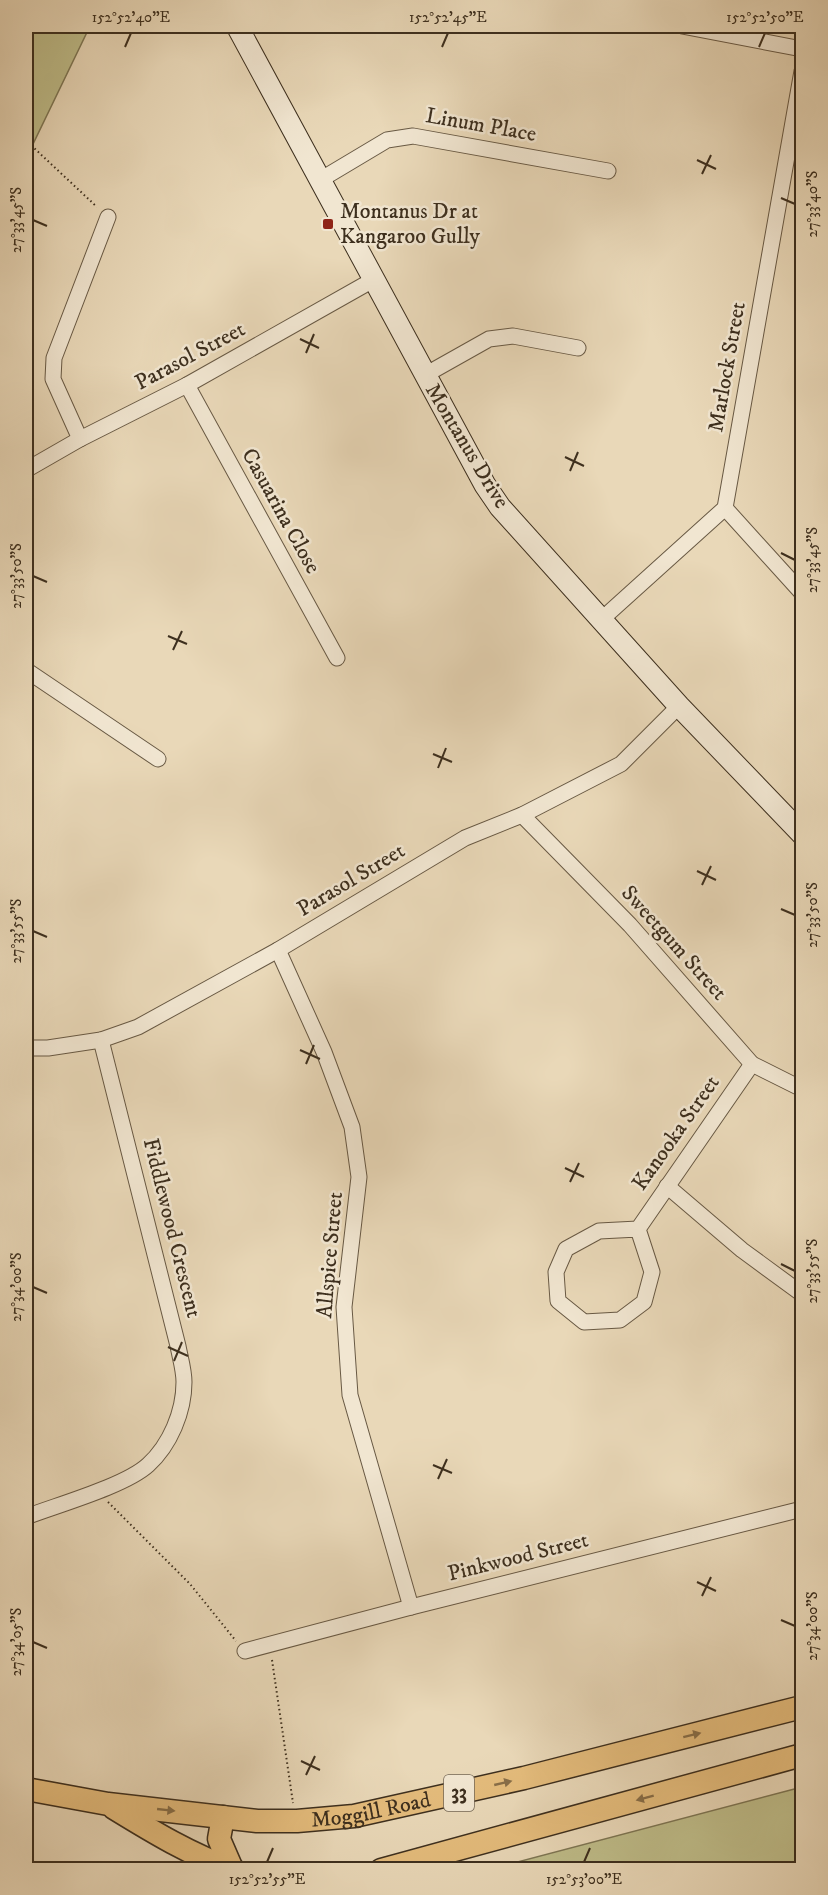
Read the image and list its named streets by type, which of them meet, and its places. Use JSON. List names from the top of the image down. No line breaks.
{"streets":{"main road":["33","Moggill Road"],"street":["Linum Place","Parasol Street","Marlock Street","Montanus Drive","Casuarina Close","Sweetgum Street","Kanooka Street","Fiddlewood Crescent","Allspice Street","Pinkwood Street"]},"crossings":[["Linum Place","Montanus Drive"],["Parasol Street","Montanus Drive"],["Parasol Street","Casuarina Close"],["Parasol Street","Sweetgum Street"],["Parasol Street","Fiddlewood Crescent"],["Parasol Street","Allspice Street"],["Sweetgum Street","Kanooka Street"],["Allspice Street","Pinkwood Street"]],"places":{"transit":["Montanus Dr at Kangaroo Gully"]},"coordinates":["152°52'40\"E","152°52'45\"E","152°52'50\"E","27°33'40\"S","27°33'45\"S","27°33'50\"S","27°33'55\"S","27°34'00\"S","27°34'05\"S","152°52'55\"E","152°53'00\"E"]}
